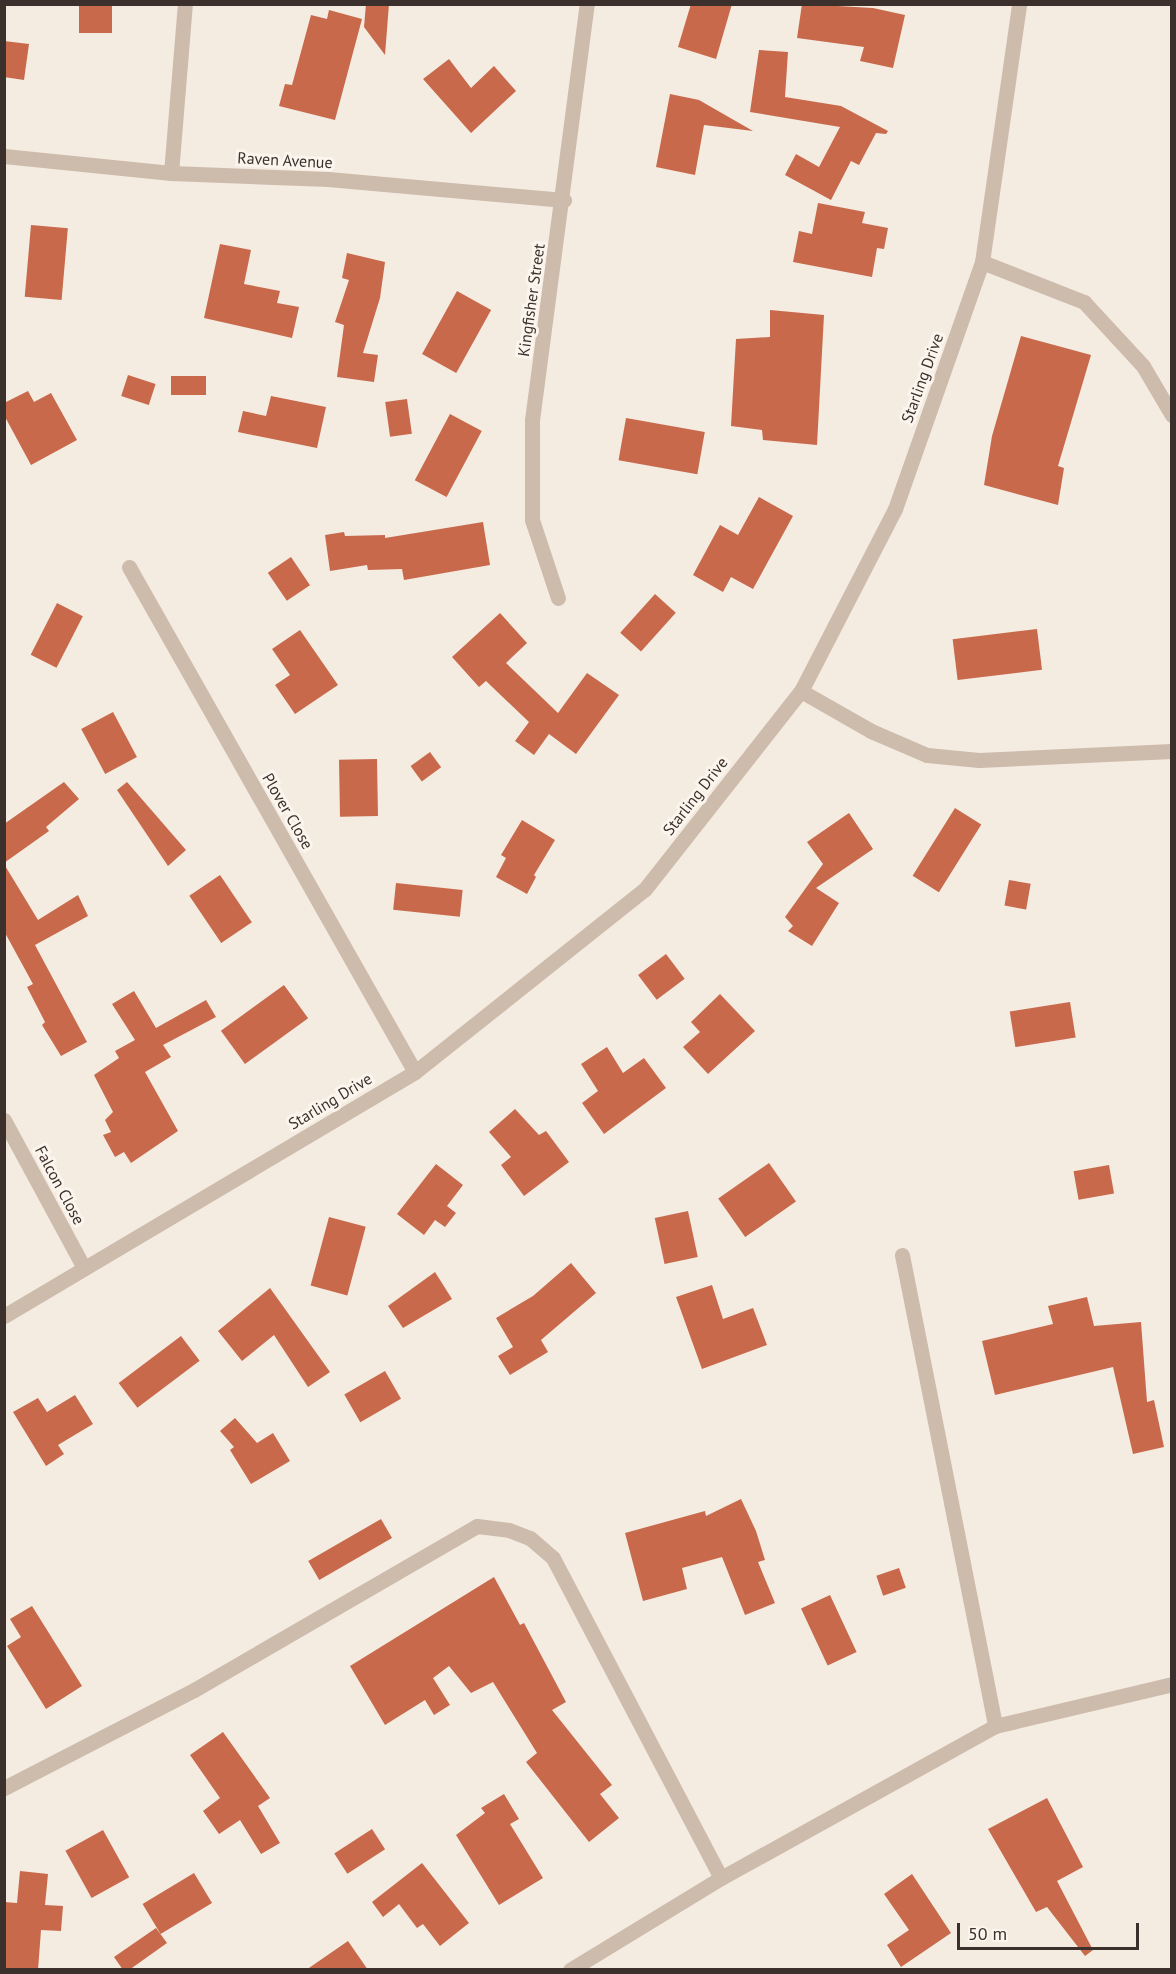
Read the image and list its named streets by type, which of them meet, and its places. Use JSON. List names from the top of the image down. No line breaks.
{"streets":{"street":["Raven Avenue","Kingfisher Street","Starling Drive","Plover Close","Falcon Close"]},"crossings":[["Raven Avenue","Kingfisher Street"],["Starling Drive","Plover Close"],["Starling Drive","Falcon Close"]],"scale_bar":"50 m"}
